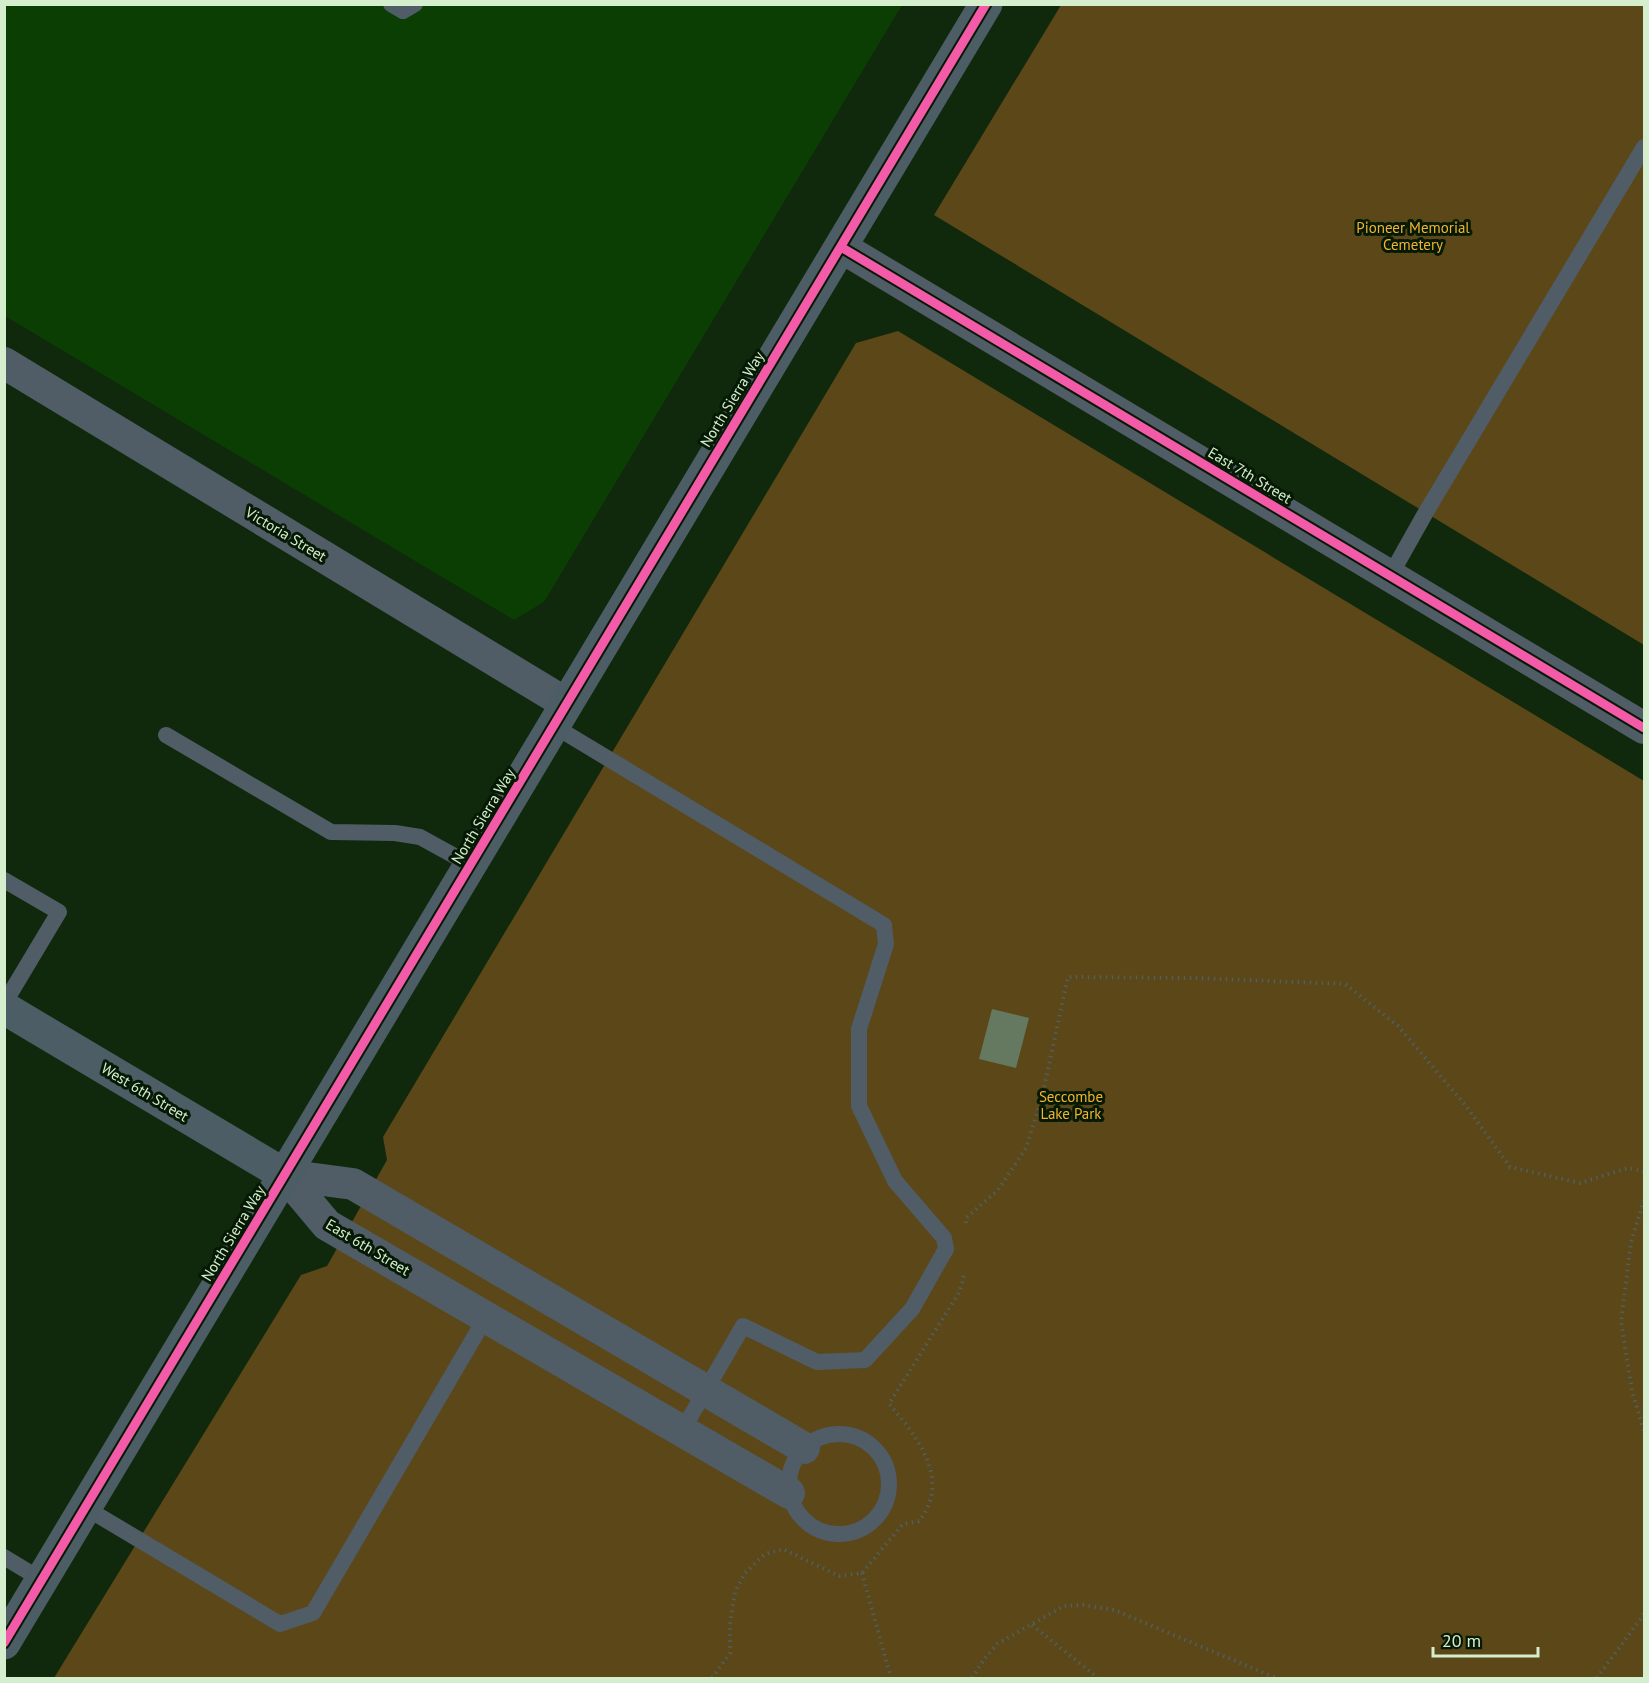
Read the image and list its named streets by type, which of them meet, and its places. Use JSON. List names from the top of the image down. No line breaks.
{"streets":{"street":["North Sierra Way","East 7th Street","Victoria Street","West 6th Street","East 6th Street"]},"crossings":[["North Sierra Way","East 7th Street"],["North Sierra Way","Victoria Street"],["North Sierra Way","West 6th Street"],["North Sierra Way","East 6th Street"],["West 6th Street","East 6th Street"]],"parks":["Pioneer Memorial Cemetery","Seccombe Lake Park"],"scale_bar":"20 m"}
